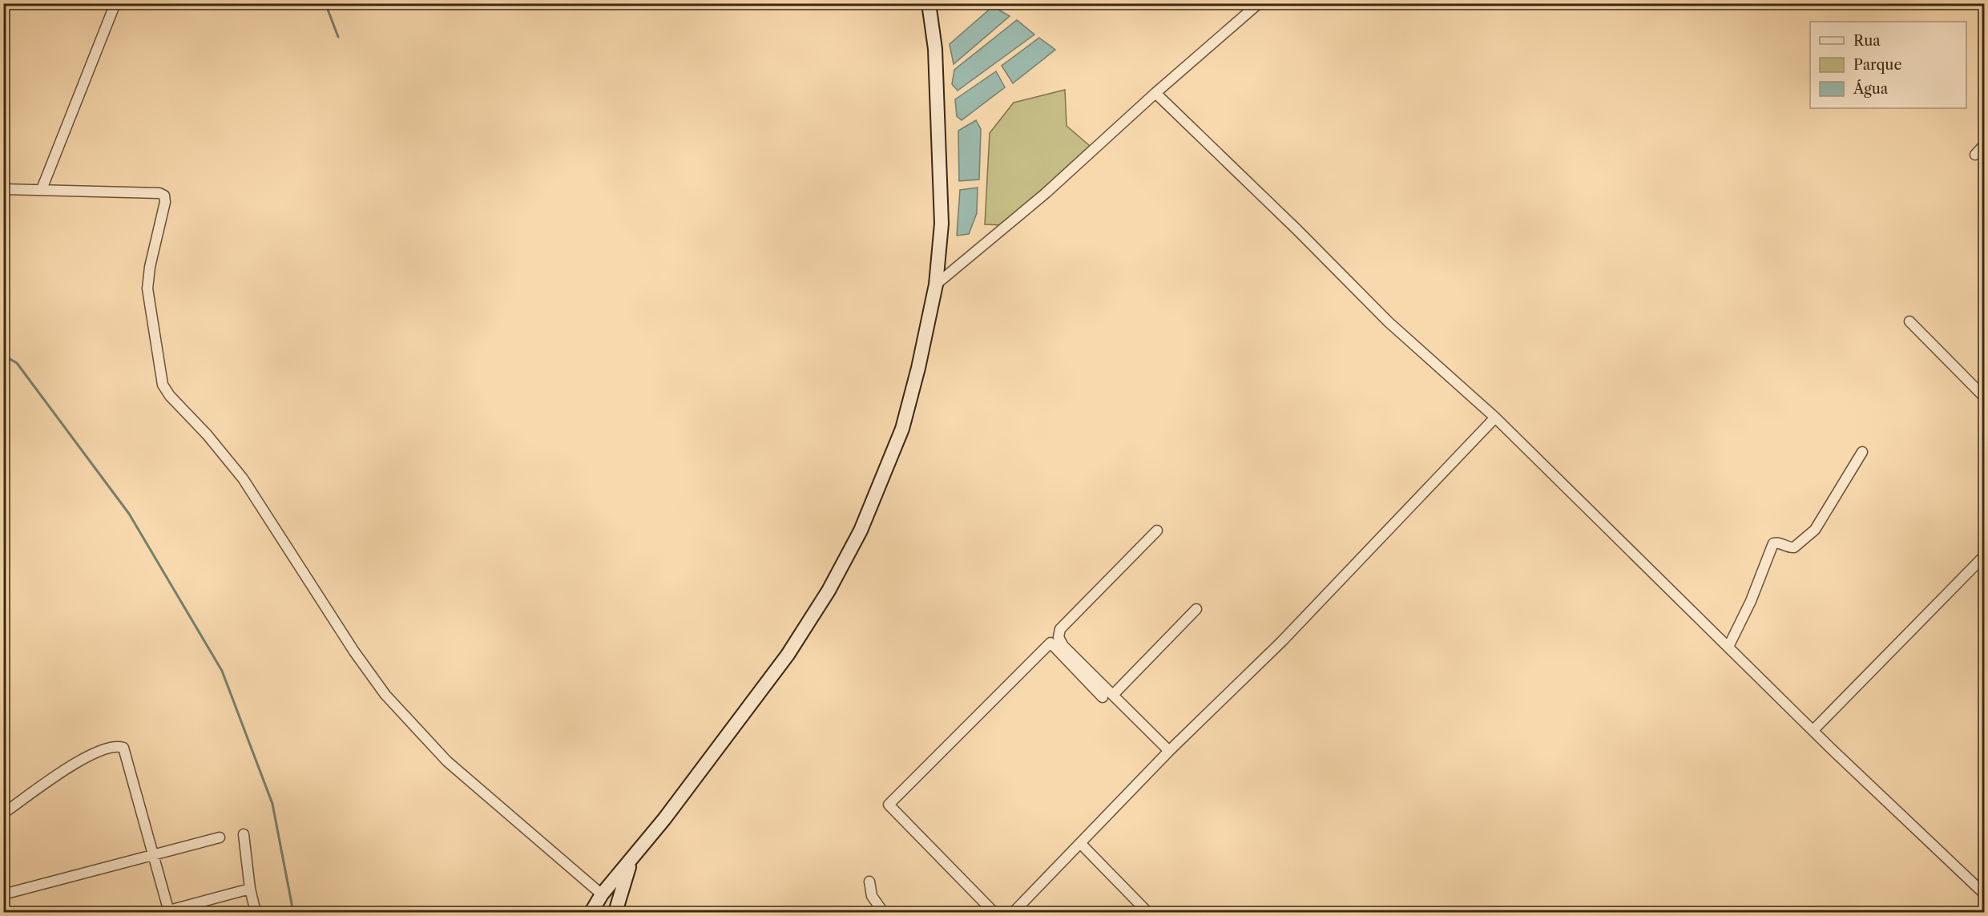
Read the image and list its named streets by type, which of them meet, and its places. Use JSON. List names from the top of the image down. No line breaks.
{"legend":["Rua","Parque","Água"]}
